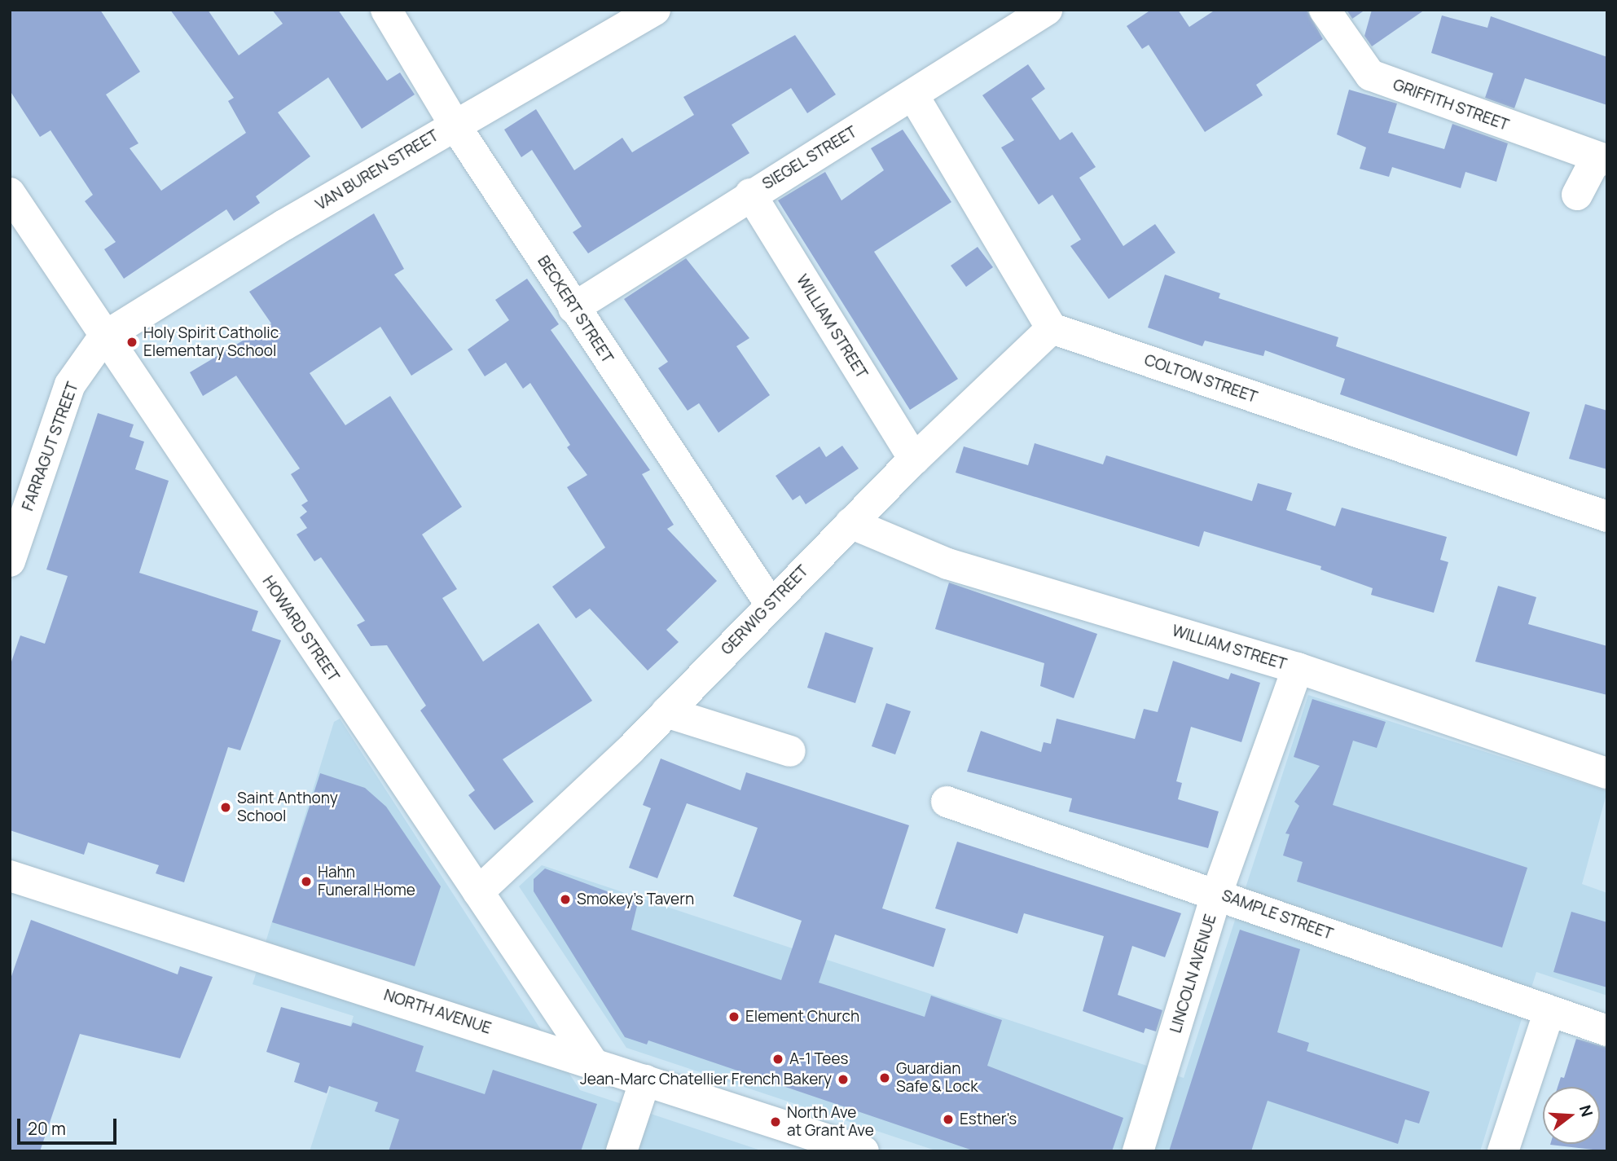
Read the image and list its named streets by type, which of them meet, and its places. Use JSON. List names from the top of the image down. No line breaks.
{"streets":{"street":["GRIFFITH STREET","SIEGEL STREET","VAN BUREN STREET","BECKERT STREET","WILLIAM STREET","COLTON STREET","FARRAGUT STREET","GERWIG STREET","HOWARD STREET","SAMPLE STREET","LINCOLN AVENUE","NORTH AVENUE"]},"crossings":[["SIEGEL STREET","BECKERT STREET"],["SIEGEL STREET","WILLIAM STREET"],["VAN BUREN STREET","BECKERT STREET"],["VAN BUREN STREET","FARRAGUT STREET"],["VAN BUREN STREET","HOWARD STREET"],["BECKERT STREET","GERWIG STREET"],["WILLIAM STREET","GERWIG STREET"],["WILLIAM STREET","LINCOLN AVENUE"],["COLTON STREET","GERWIG STREET"],["FARRAGUT STREET","HOWARD STREET"],["GERWIG STREET","HOWARD STREET"],["HOWARD STREET","NORTH AVENUE"],["SAMPLE STREET","LINCOLN AVENUE"]],"places":["Holy Spirit Catholic Elementary School","Saint Anthony School","Hahn Funeral Home","Smokey's Tavern","Element Church","A-1 Tees","Guardian Safe & Lock","Jean-Marc Chatellier French Bakery","Esther's","North Ave at Grant Ave"],"scale_bar":"20 m","north":"right"}
